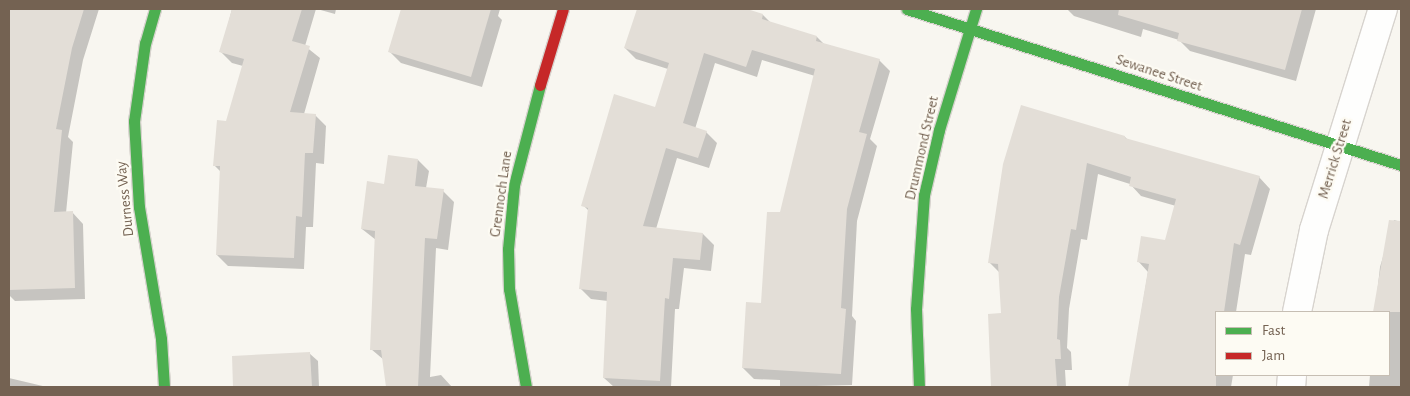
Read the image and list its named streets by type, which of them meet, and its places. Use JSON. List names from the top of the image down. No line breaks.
{"streets":{"street":["Sewanee Street","Drummond Street","Merrick Street","Grennoch Lane","Durness Way"]},"crossings":[["Sewanee Street","Drummond Street"],["Sewanee Street","Merrick Street"]],"legend":["Fast","Jam"]}
